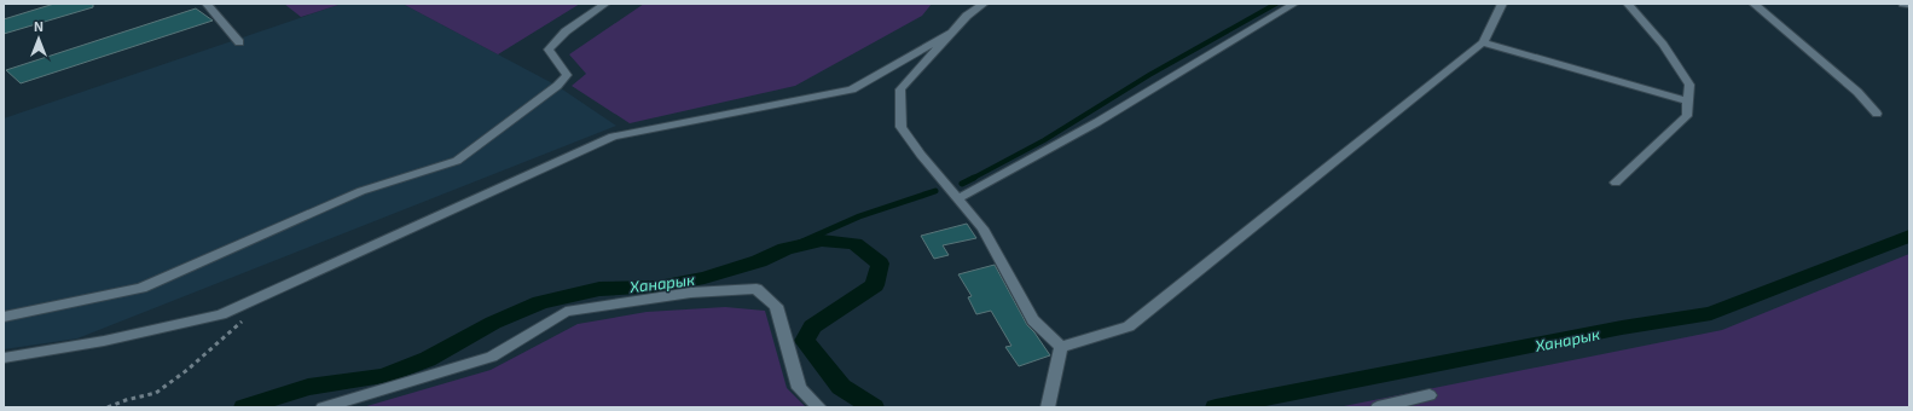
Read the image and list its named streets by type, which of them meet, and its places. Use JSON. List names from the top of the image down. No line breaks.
{"water":["Ханарык"],"north":"top"}
